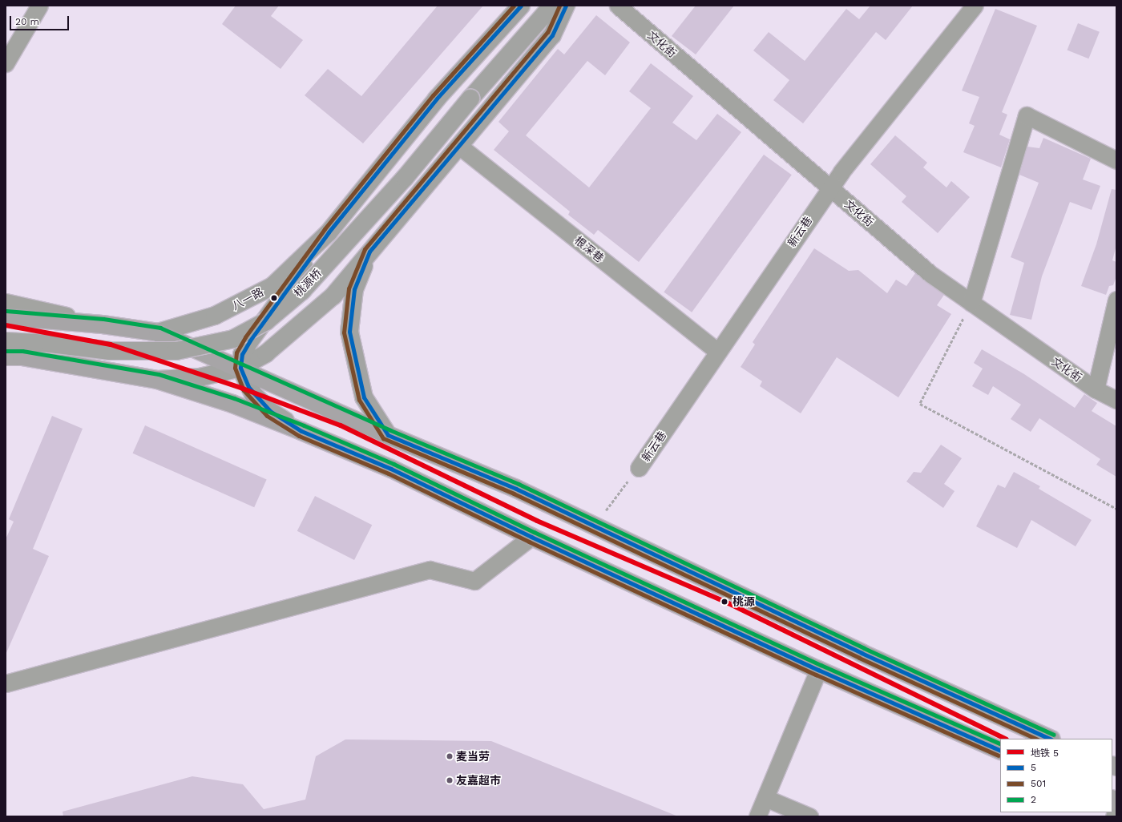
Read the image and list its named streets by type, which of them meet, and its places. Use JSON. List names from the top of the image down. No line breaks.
{"streets":{"main road":["桃源桥","八一路"],"street":["文化街","新云巷","根深巷"]},"crossings":[["文化街","新云巷"],["新云巷","根深巷"]],"places":["桃源","麦当劳","友嘉超市"],"lines":["transit line 5","transit line 501","transit line 2","metro line 5"],"legend":["地铁 5","5","501","2"],"scale_bar":"20 m"}
